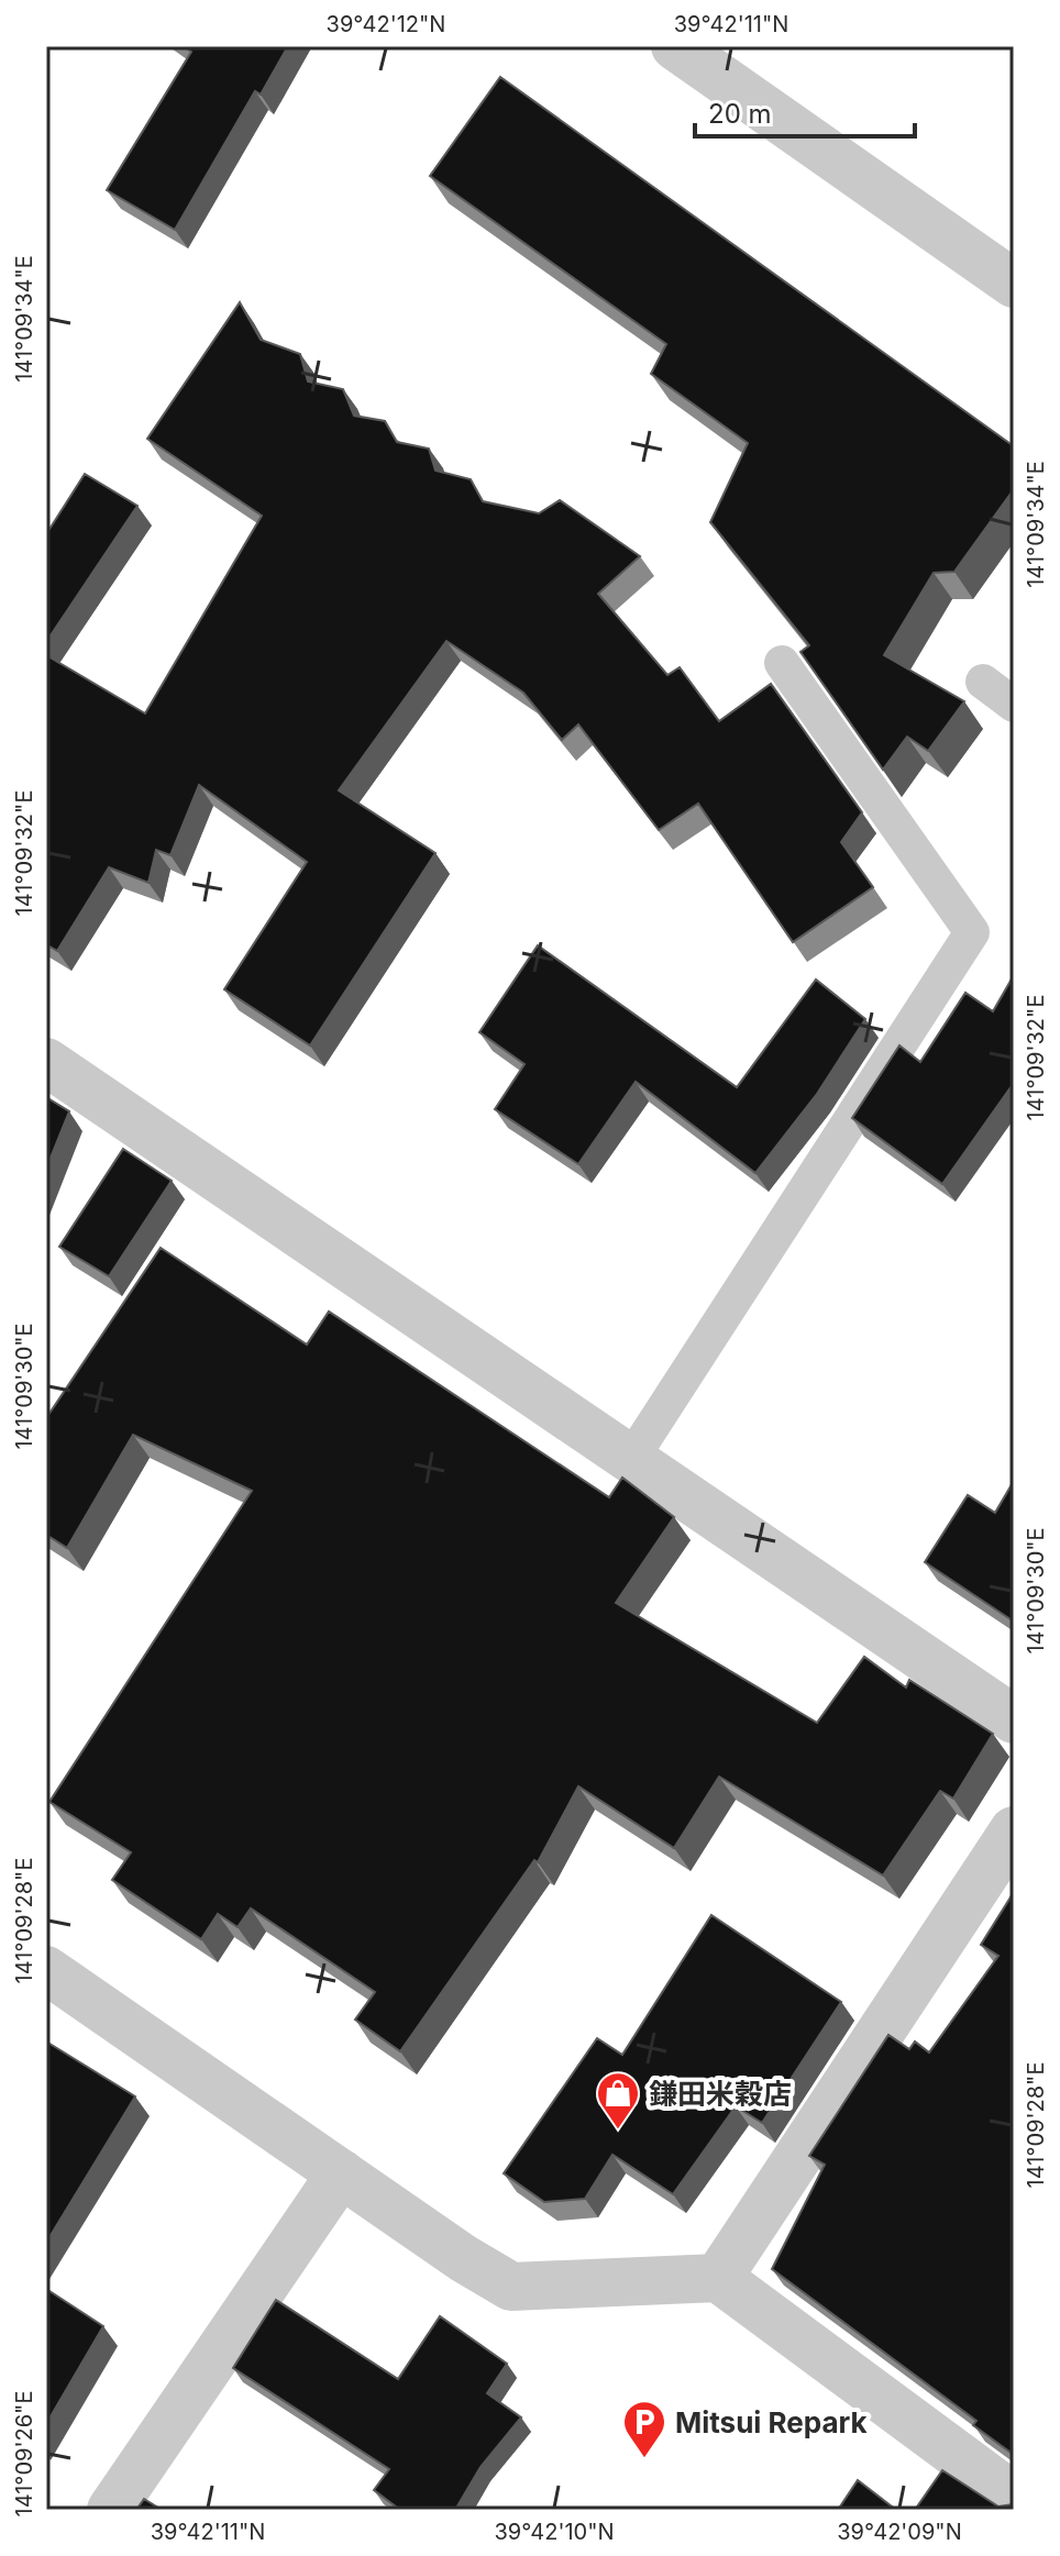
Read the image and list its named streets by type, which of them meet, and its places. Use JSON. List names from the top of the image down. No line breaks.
{"places":{"shop":["鎌田米穀店"],"parking":["Mitsui Repark"]},"scale_bar":"20 m","coordinates":["39°42'12\"N","39°42'11\"N","141°09'34\"E","141°09'32\"E","141°09'30\"E","141°09'28\"E","141°09'26\"E","39°42'10\"N","39°42'09\"N"]}
